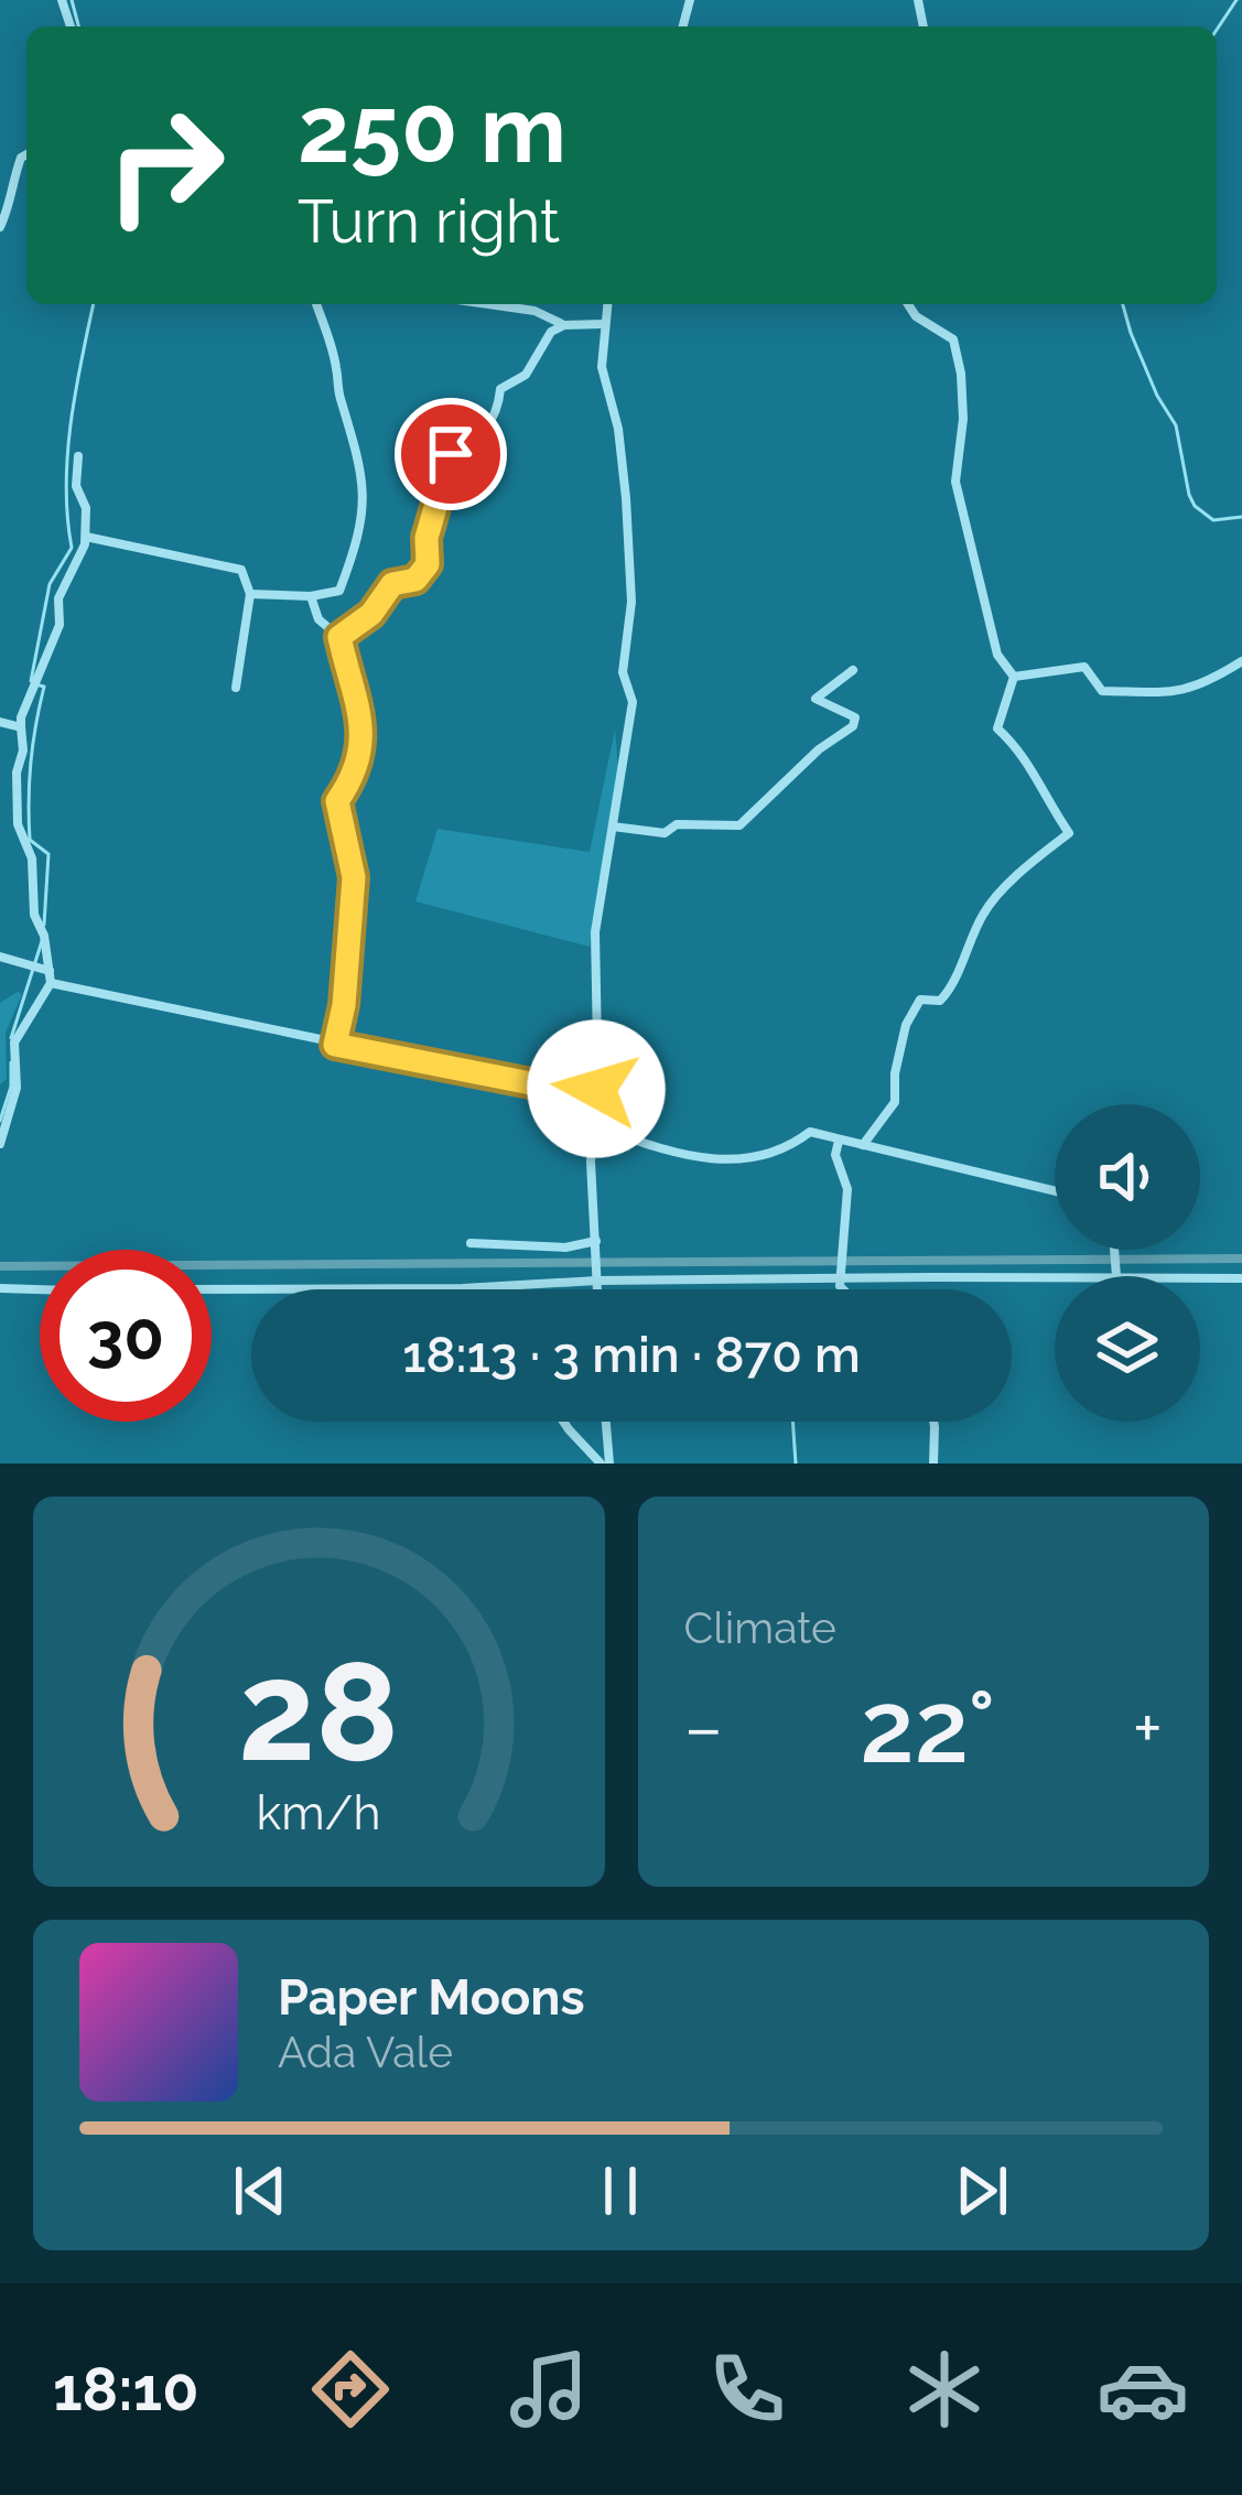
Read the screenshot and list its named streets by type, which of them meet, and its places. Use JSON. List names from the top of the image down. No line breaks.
{"page":{"turn":["250 m","Turn right"],"limit":"30","trip":"18:13 · 3 min · 870 m","tile":"Climate","heat":["−","22°","+"],"song":["Paper Moons","Ada Vale"],"tabs":"18:10","gauge":["28","km/h"]}}
